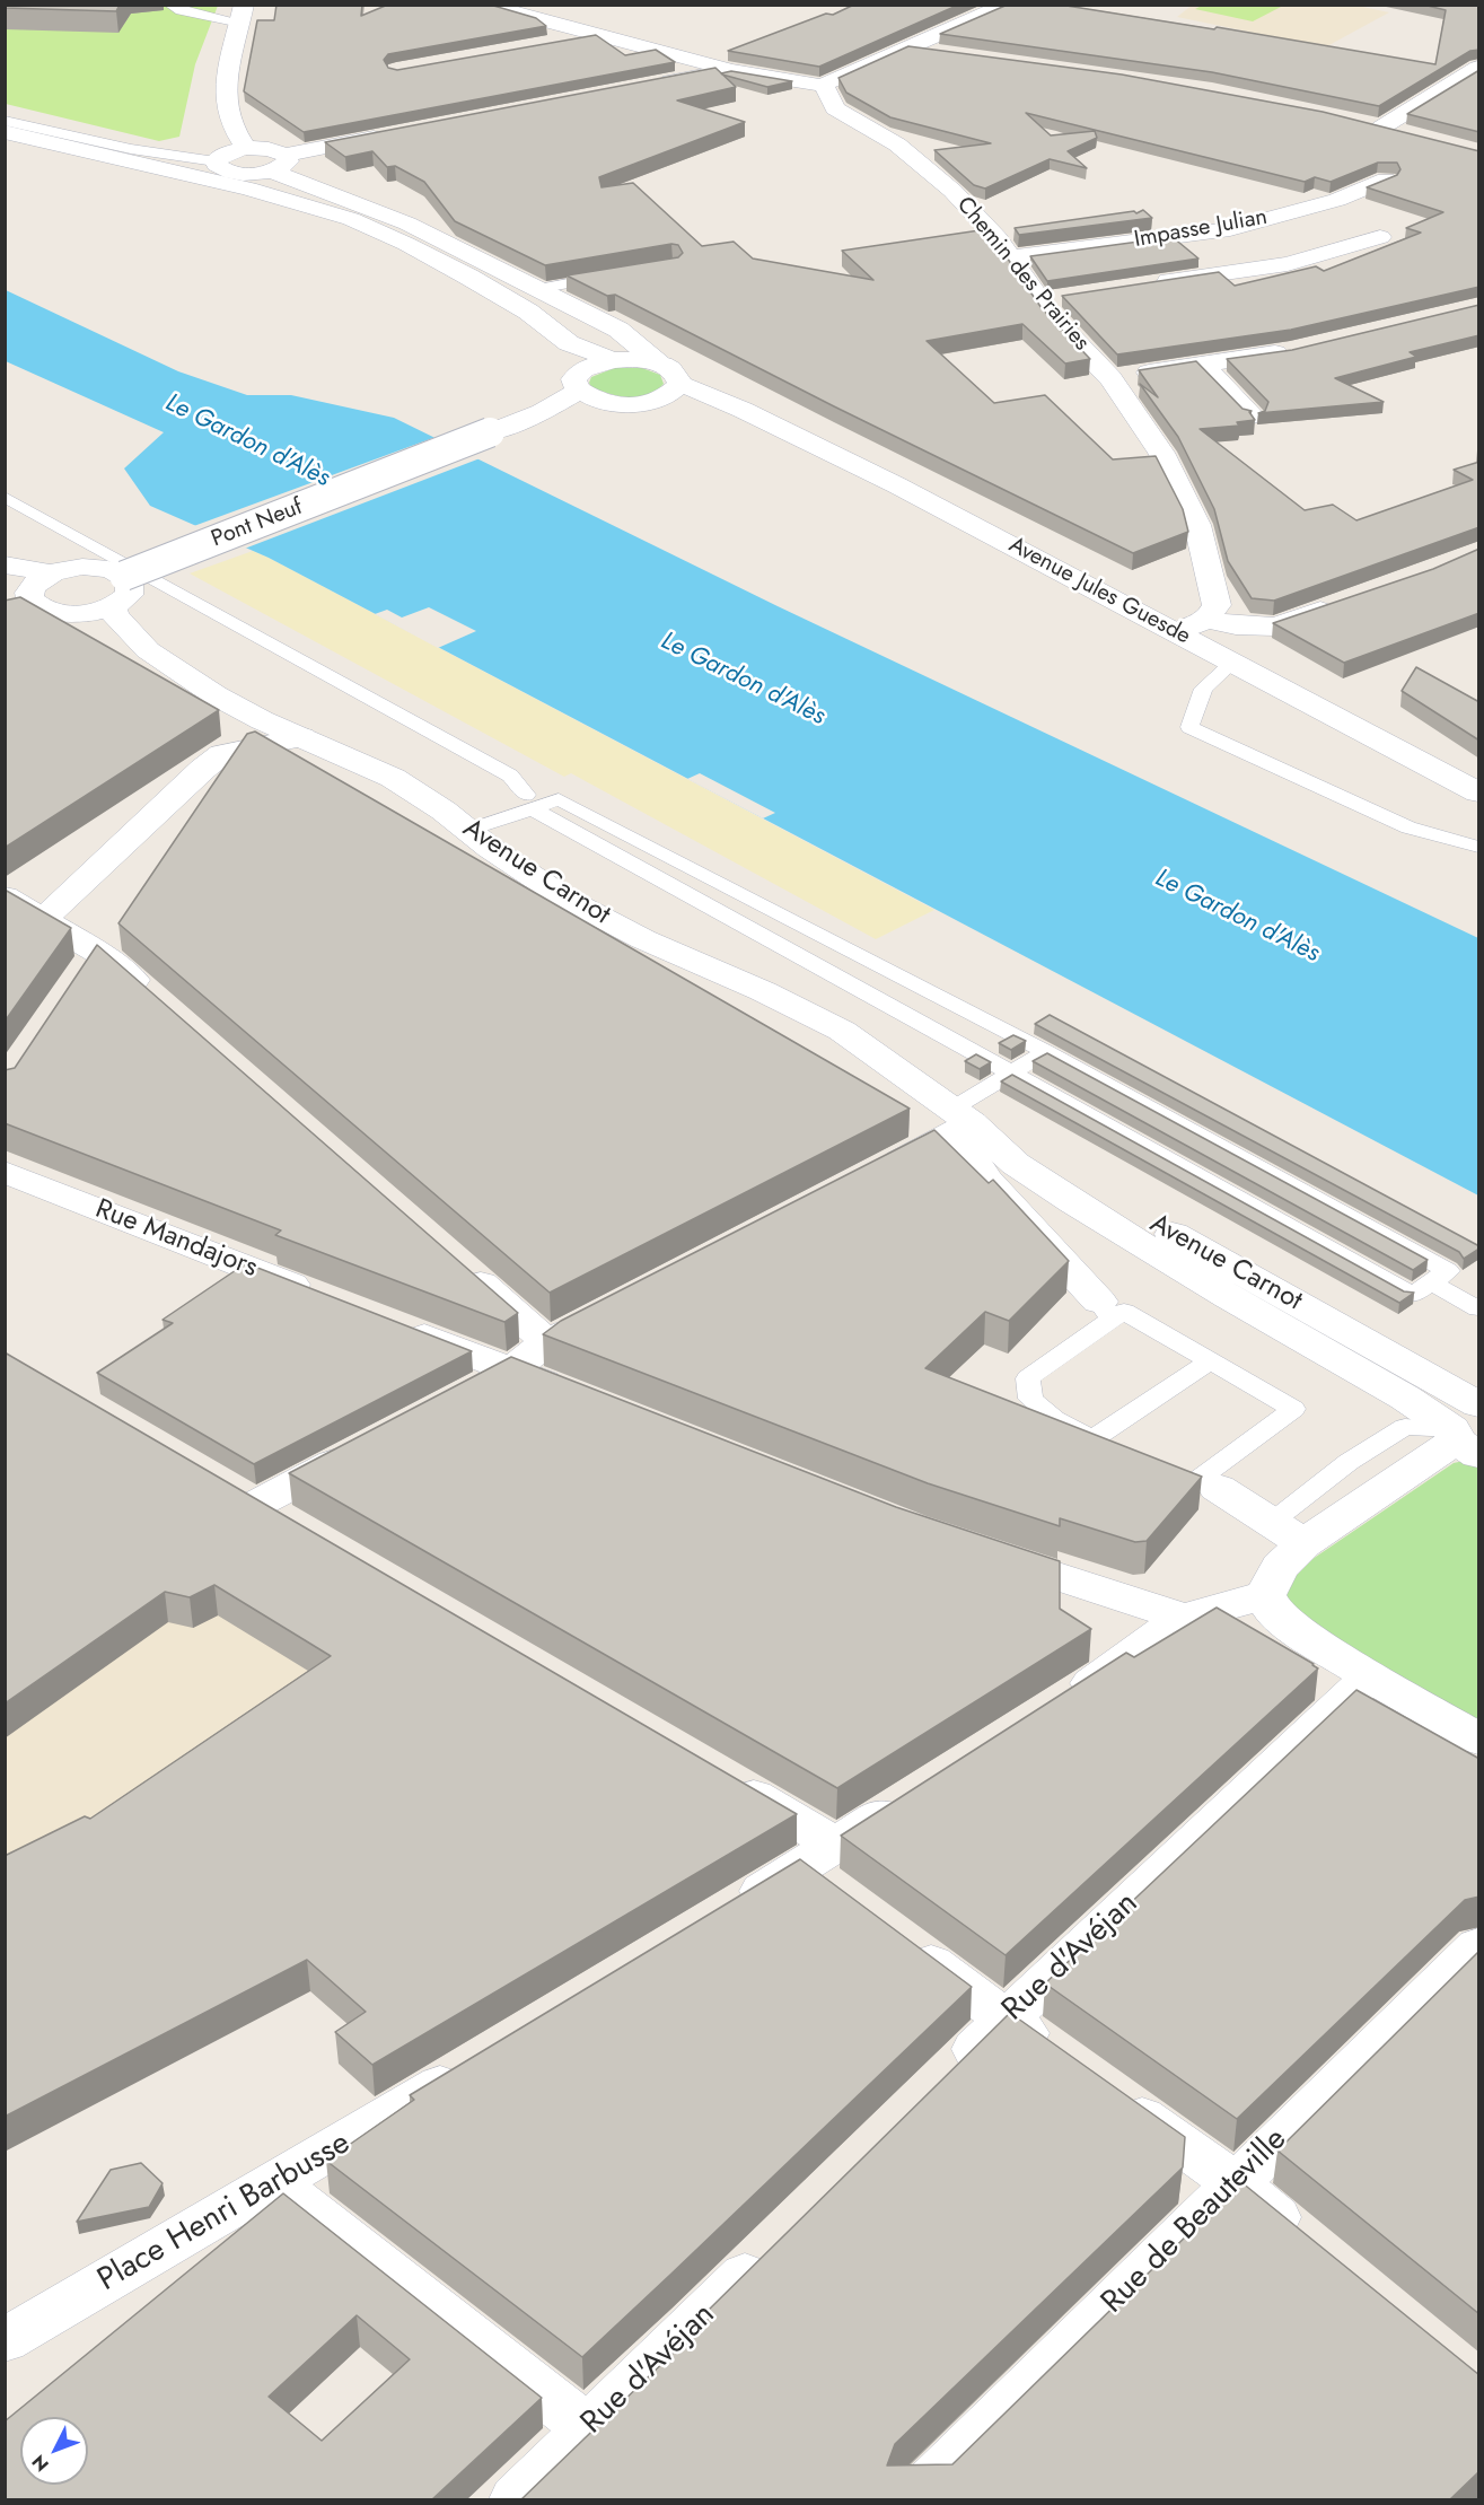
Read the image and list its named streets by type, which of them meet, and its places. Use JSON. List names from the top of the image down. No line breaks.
{"streets":{"street":["Impasse Julian","Chemin des Prairies","Pont Neuf","Avenue Jules Guesde","Avenue Carnot","Rue Mandajors","Rue d'Avéjan","Place Henri Barbusse","Rue de Beauteville"]},"crossings":[["Impasse Julian","Chemin des Prairies"],["Pont Neuf","Avenue Jules Guesde"]],"water":["Le Gardon d'Alès"],"north":"bottom left"}
